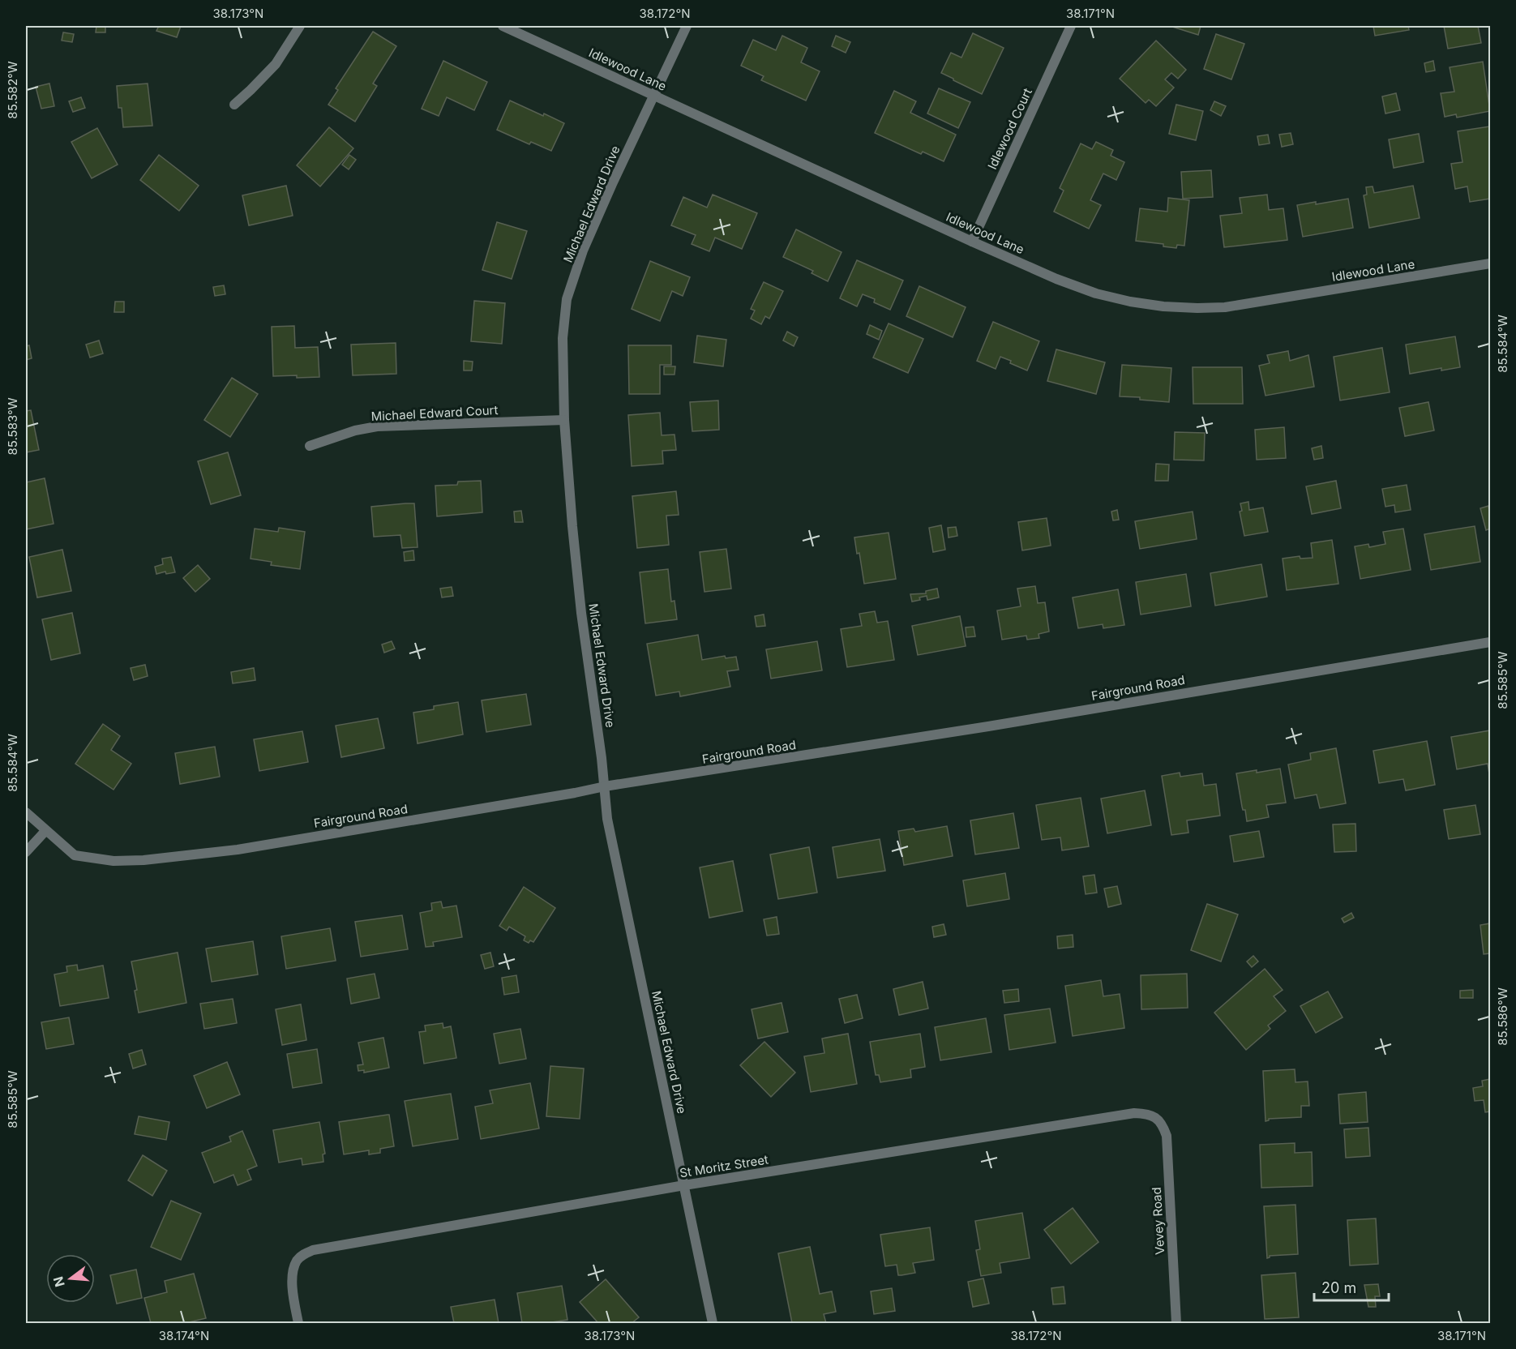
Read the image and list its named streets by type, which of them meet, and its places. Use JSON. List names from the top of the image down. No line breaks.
{"streets":{"street":["Idlewood Lane","Idlewood Court","Michael Edward Drive","Michael Edward Court","Fairground Road","St Moritz Street","Vevey Road"]},"crossings":[["Idlewood Lane","Idlewood Court"],["Idlewood Lane","Michael Edward Drive"],["Michael Edward Drive","Michael Edward Court"],["Michael Edward Drive","Fairground Road"],["Michael Edward Drive","St Moritz Street"],["St Moritz Street","Vevey Road"]],"scale_bar":"20 m","north":"left","coordinates":["38.173°N","38.172°N","38.171°N","85.582°W","85.584°W","85.583°W","85.585°W","85.586°W","38.174°N"]}
